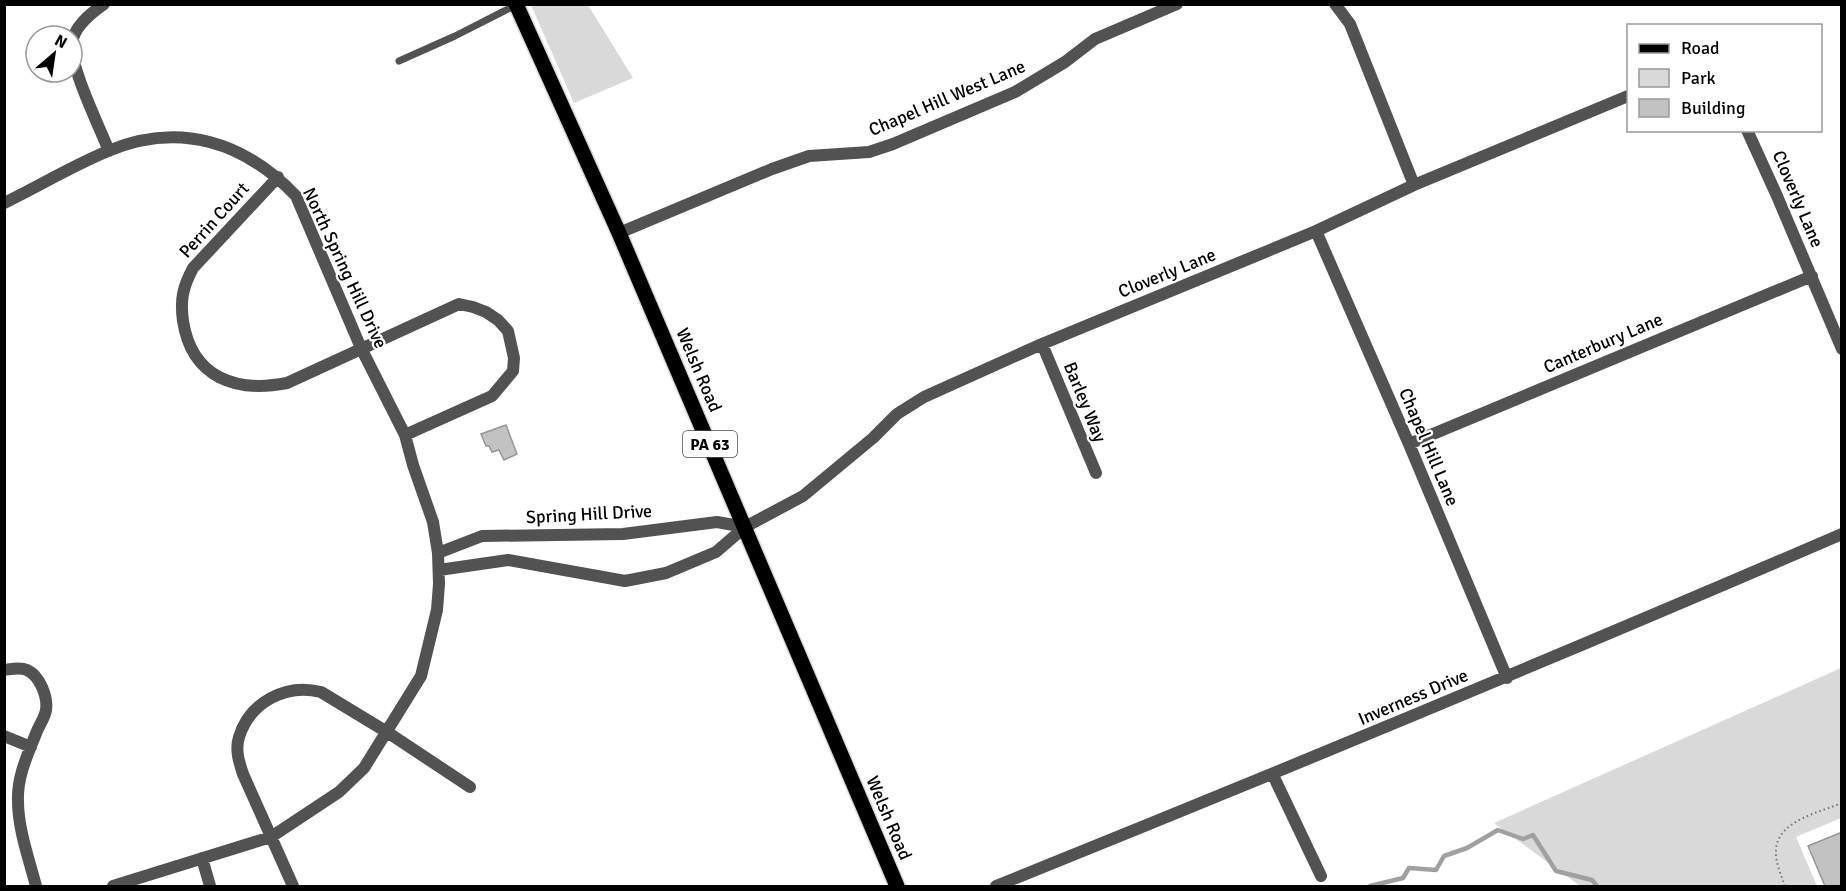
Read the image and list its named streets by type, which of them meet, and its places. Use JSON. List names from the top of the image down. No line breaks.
{"streets":{"main road":["Welsh Road","PA 63"],"street":["Chapel Hill West Lane","Cloverly Lane","Perrin Court","North Spring Hill Drive","Canterbury Lane","Barley Way","Chapel Hill Lane","Spring Hill Drive","Inverness Drive"]},"crossings":[["Chapel Hill West Lane","Welsh Road"],["Cloverly Lane","Canterbury Lane"],["Cloverly Lane","Welsh Road"],["Cloverly Lane","Barley Way"],["Cloverly Lane","Chapel Hill Lane"],["Cloverly Lane","Spring Hill Drive"],["Perrin Court","North Spring Hill Drive"],["North Spring Hill Drive","Spring Hill Drive"],["Canterbury Lane","Chapel Hill Lane"],["Welsh Road","Spring Hill Drive"],["Chapel Hill Lane","Inverness Drive"]],"legend":["Road","Park","Building"],"north":"top right"}
